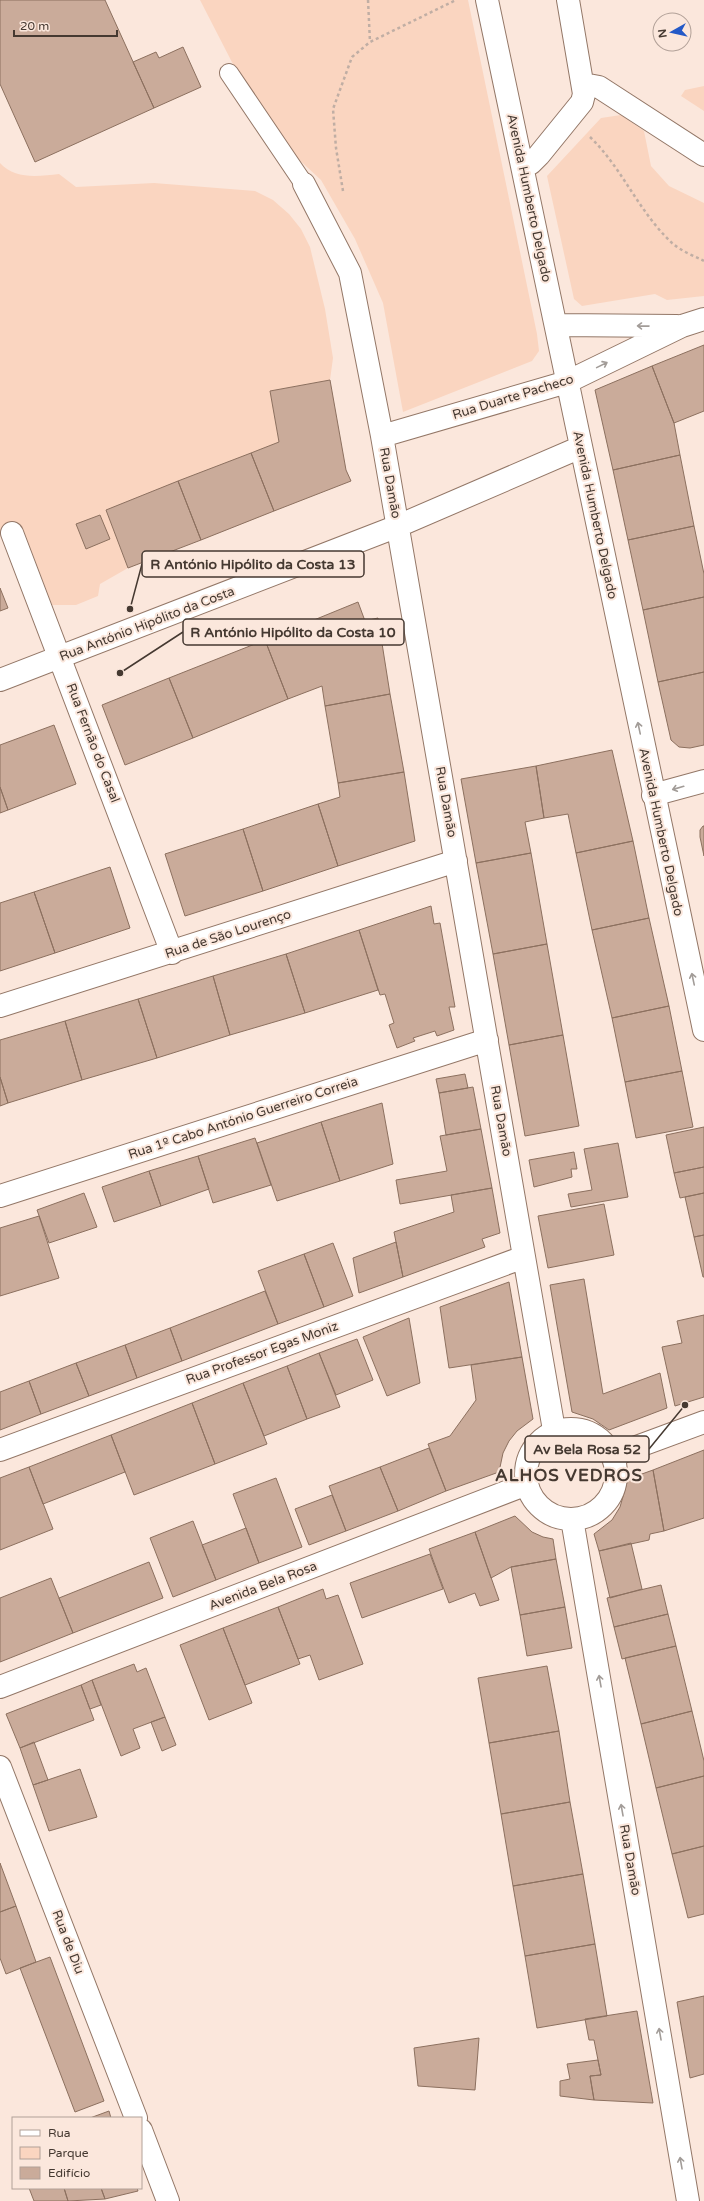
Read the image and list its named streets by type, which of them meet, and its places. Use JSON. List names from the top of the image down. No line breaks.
{"streets":{"street":["Avenida Humberto Delgado","Rua Duarte Pacheco","Rua Damão","Rua António Hipólito da Costa","Rua Fernão do Casal","Rua de São Lourenço","Rua 1º Cabo António Guerreiro Correia","Rua Professor Egas Moniz","Avenida Bela Rosa","Rua de Diu"]},"crossings":[["Avenida Humberto Delgado","Rua Duarte Pacheco"],["Avenida Humberto Delgado","Rua António Hipólito da Costa"],["Rua Duarte Pacheco","Rua Damão"],["Rua Damão","Rua António Hipólito da Costa"],["Rua Damão","Rua de São Lourenço"],["Rua Damão","Rua 1º Cabo António Guerreiro Correia"],["Rua Damão","Rua Professor Egas Moniz"],["Rua Damão","Avenida Bela Rosa"],["Rua António Hipólito da Costa","Rua Fernão do Casal"],["Rua Fernão do Casal","Rua de São Lourenço"]],"one_way":["Avenida Humberto Delgado","Rua Damão"],"districts":["ALHOS VEDROS"],"places":["R António Hipólito da Costa 13","R António Hipólito da Costa 10","Av Bela Rosa 52"],"legend":["Rua","Parque","Edifício"],"scale_bar":"20 m","north":"left"}
